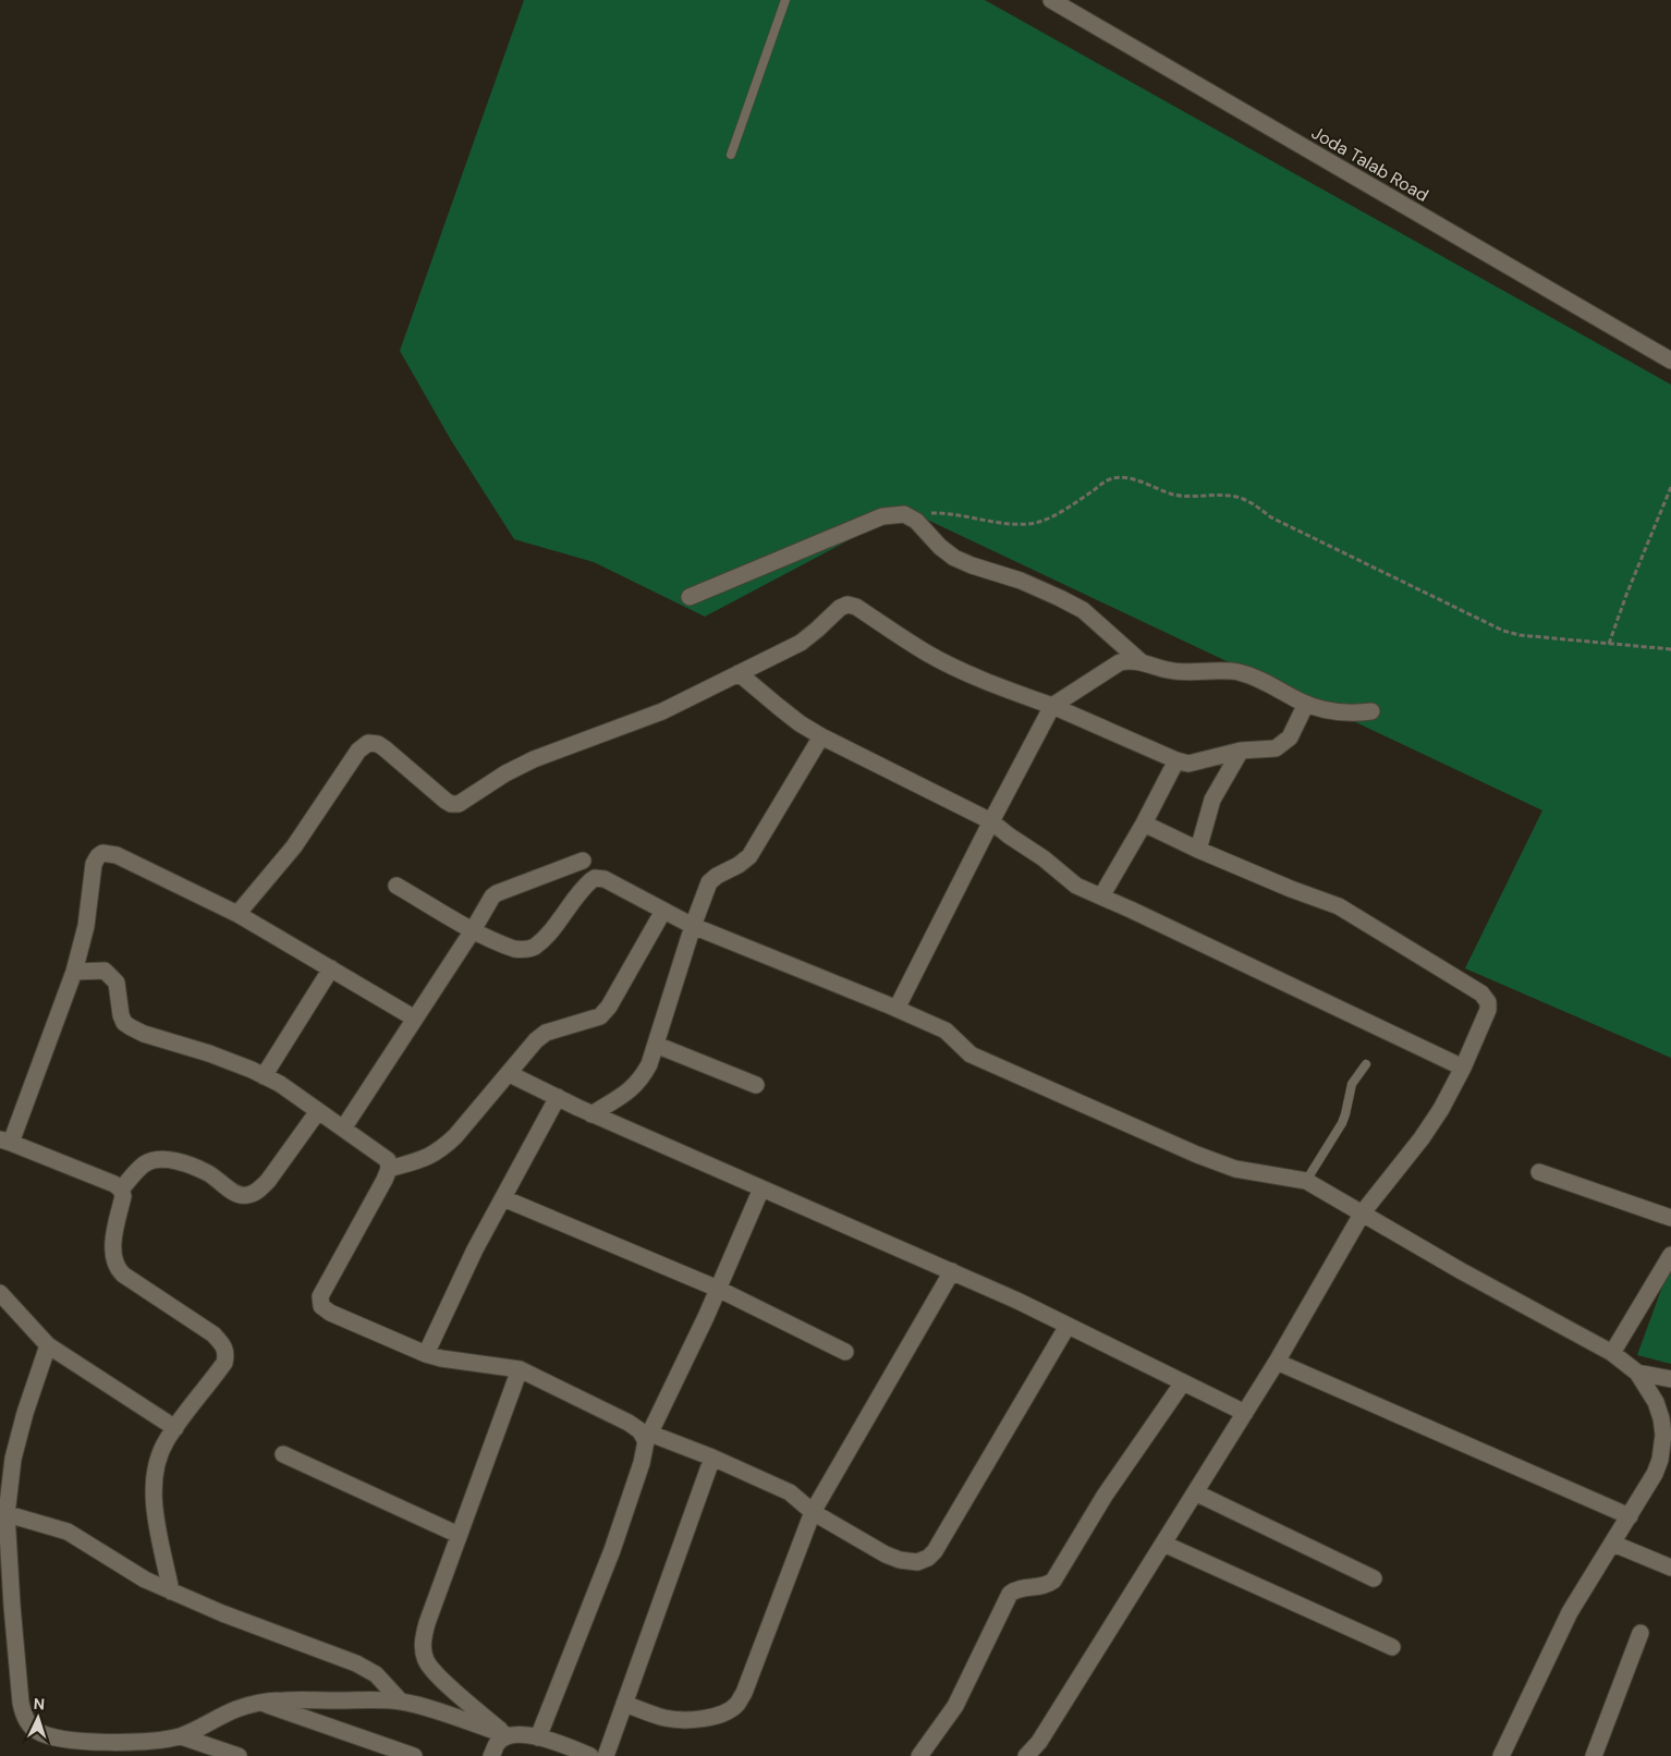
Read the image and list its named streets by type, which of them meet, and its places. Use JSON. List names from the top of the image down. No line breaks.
{"streets":{"street":["Joda Talab Road"]},"north":"top"}
